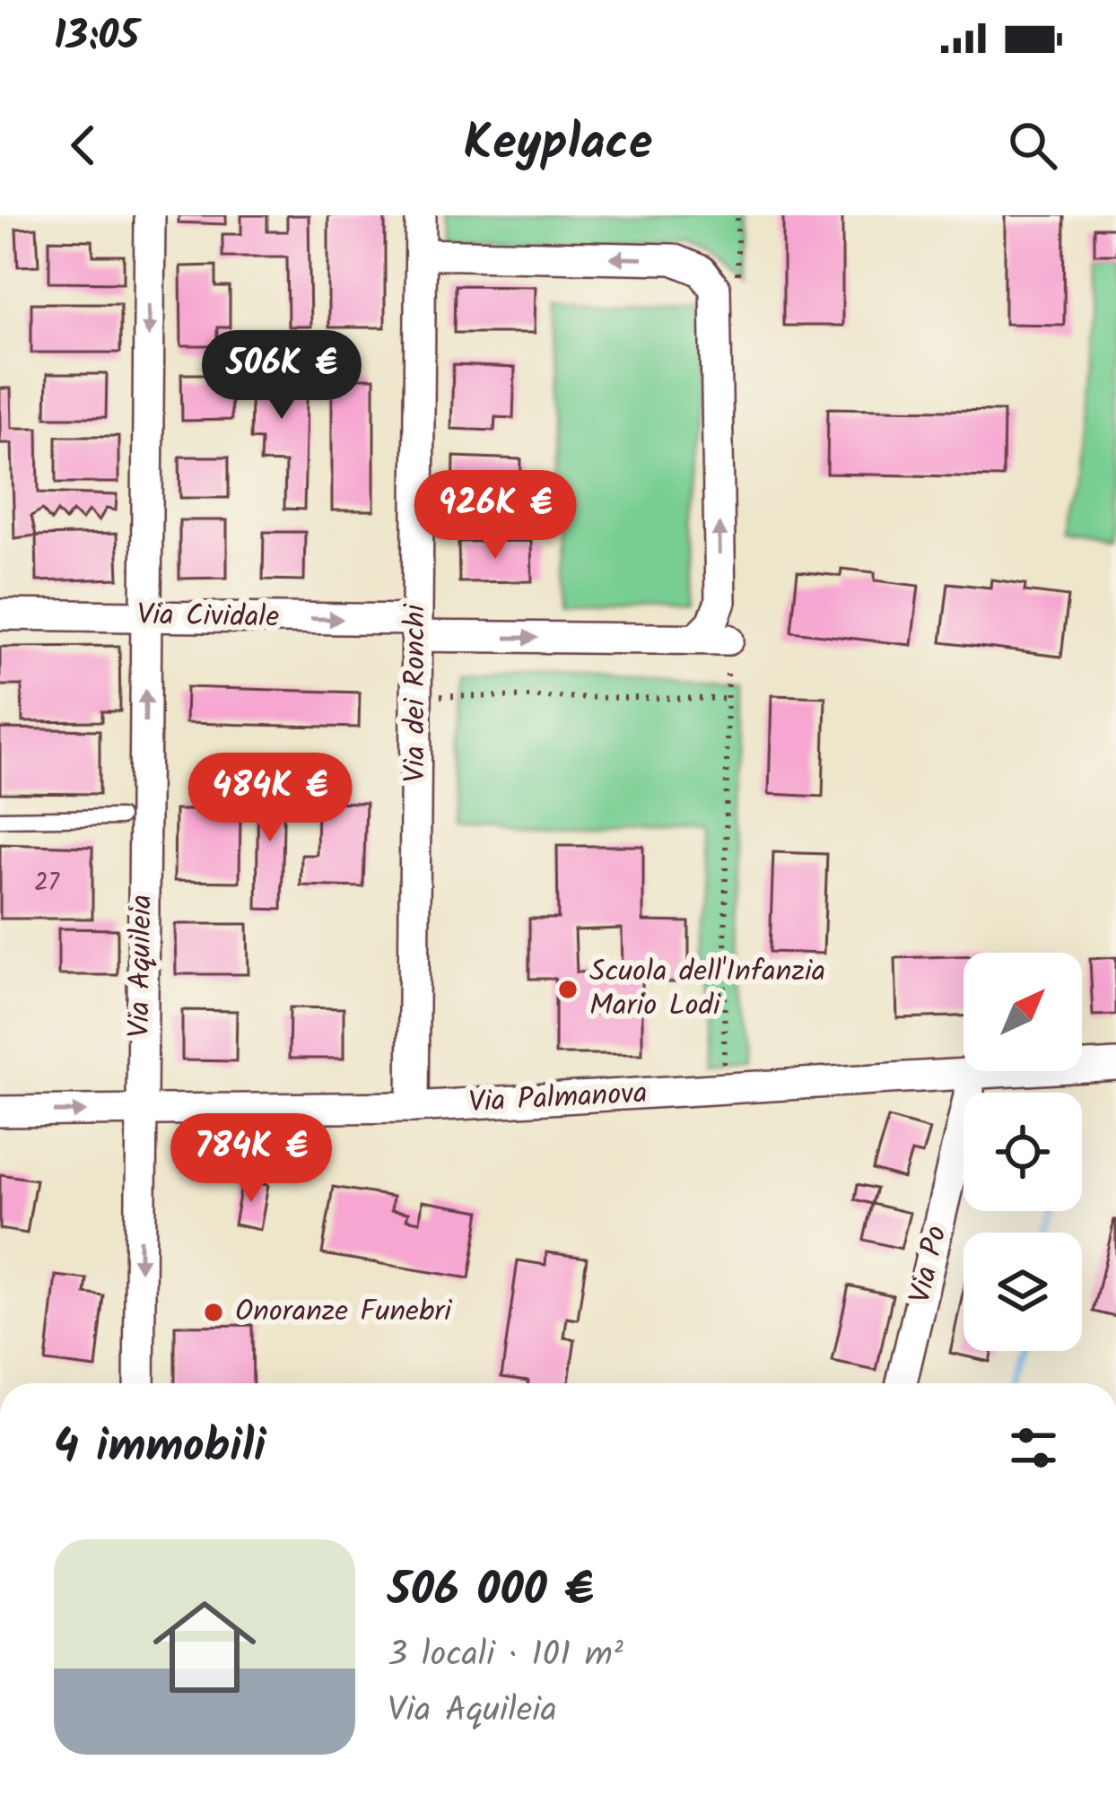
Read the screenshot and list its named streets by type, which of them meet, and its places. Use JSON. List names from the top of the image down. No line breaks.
{"streets":{"street":["Via Cividale","Via dei Ronchi","Via Aquileia","Via Palmanova","Via Po"]},"crossings":[["Via Cividale","Via dei Ronchi"],["Via Cividale","Via Aquileia"],["Via dei Ronchi","Via Palmanova"],["Via Aquileia","Via Palmanova"],["Via Palmanova","Via Po"]],"one_way":["Via Cividale"],"places":["Scuola dell'Infanzia Mario Lodi","Onoranze Funebri"],"house_numbers":["27"],"north":"top right","page":{"status":"13:05","header":"Keyplace","price":["506K €","926K €","484K €","784K €"],"heading":"4 immobili","list":[{"name":"506 000 €","note":"3 locali · 101 m² · Via Aquileia"}]}}
